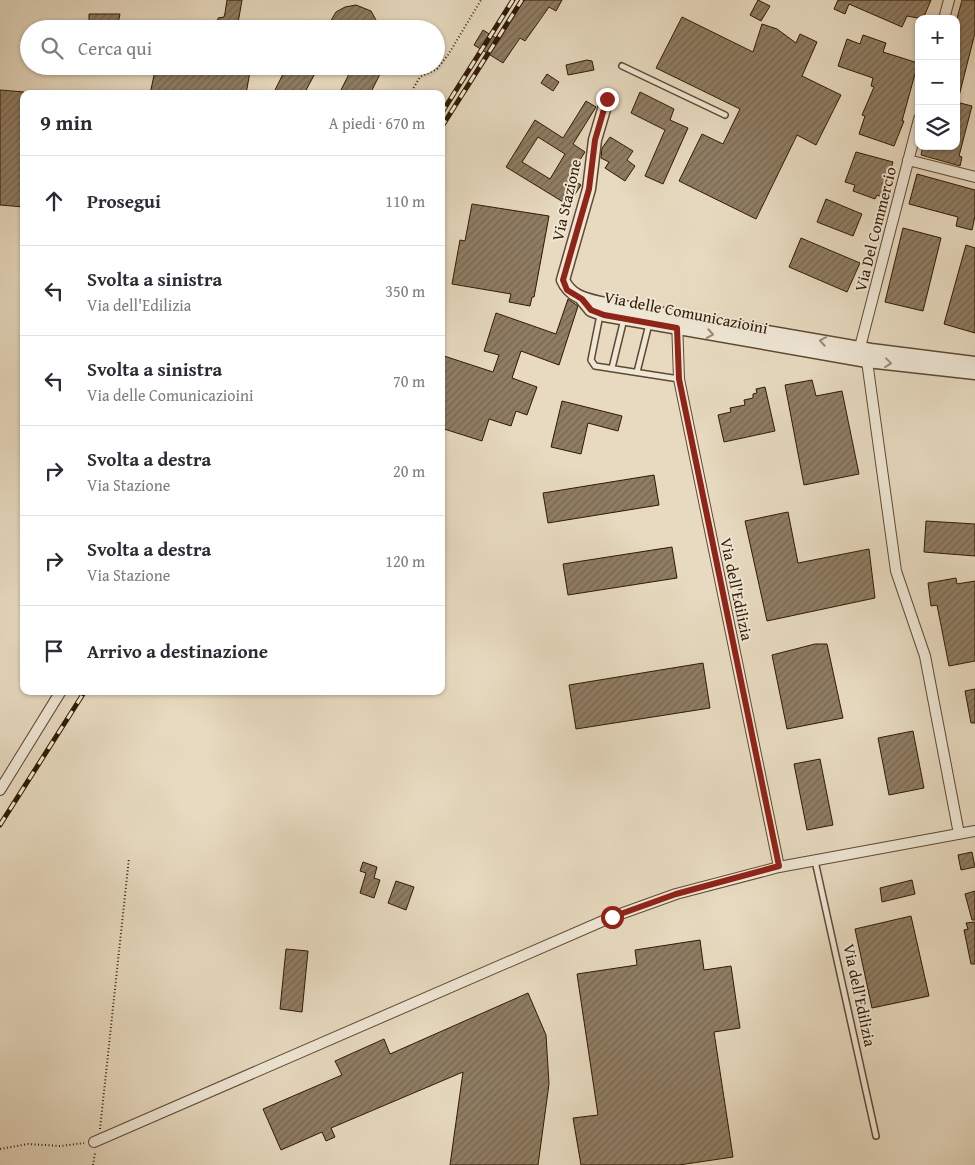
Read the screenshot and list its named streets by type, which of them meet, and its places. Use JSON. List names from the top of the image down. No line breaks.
{"streets":{"street":["Via Stazione","Via Del Commercio","Via delle Comunicazioini","Via dell'Edilizia"]},"crossings":[["Via Stazione","Via delle Comunicazioini"],["Via Del Commercio","Via delle Comunicazioini"],["Via delle Comunicazioini","Via dell'Edilizia"]],"page":{"map_buttons":["+","−"],"search":"Cerca qui","heading":["9 min","A piedi · 670 m"],"list":[["Prosegui","110 m"],["Svolta a sinistra","Via dell'Edilizia","350 m"],["Svolta a sinistra","Via delle Comunicazioini","70 m"],["Svolta a destra","Via Stazione","20 m"],["Svolta a destra","Via Stazione","120 m"],"Arrivo a destinazione"]}}
